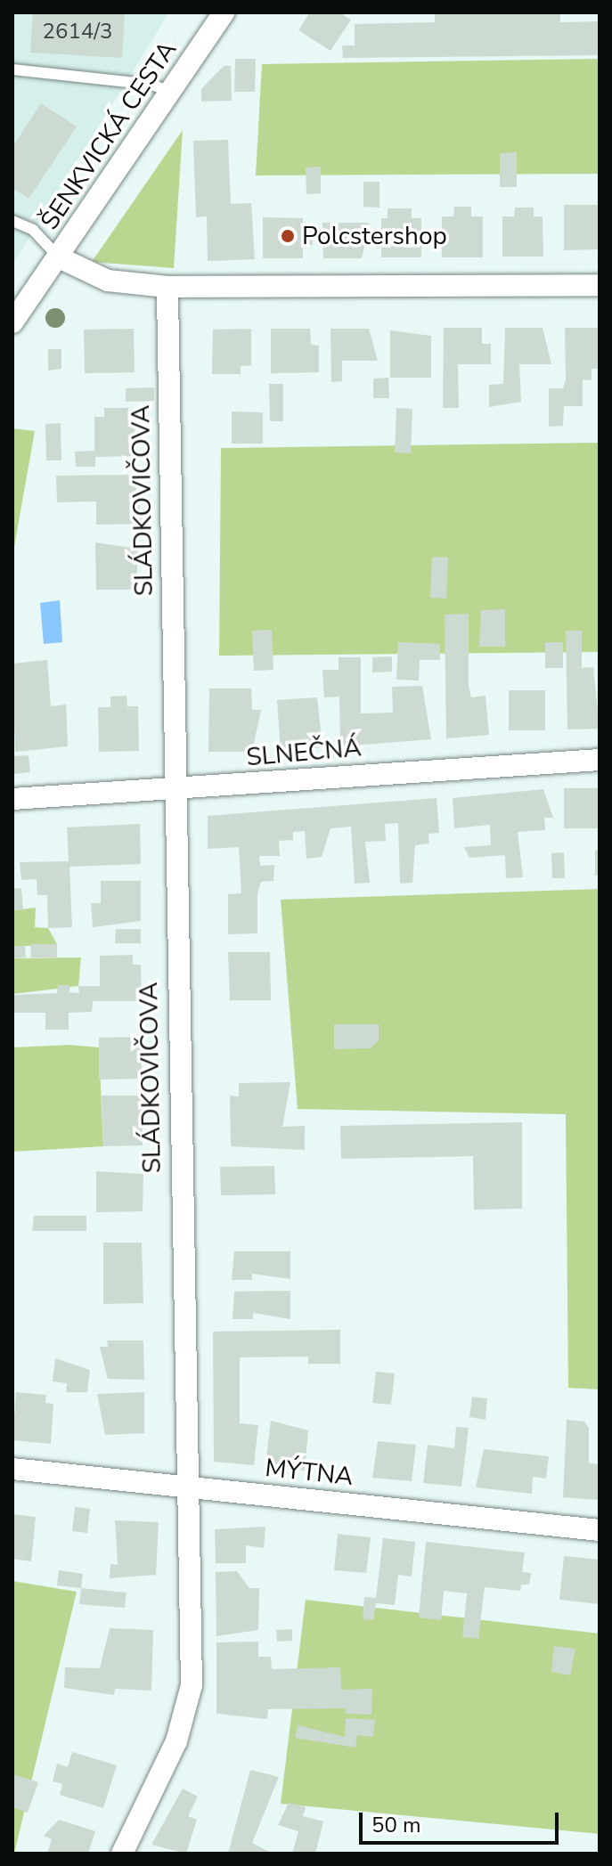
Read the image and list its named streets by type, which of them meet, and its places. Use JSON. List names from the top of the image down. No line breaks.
{"streets":{"street":["ŠENKVICKÁ CESTA","SLÁDKOVIČOVA","SLNEČNÁ","MÝTNA"]},"crossings":[["SLÁDKOVIČOVA","SLNEČNÁ"],["SLÁDKOVIČOVA","MÝTNA"]],"places":["Polcstershop"],"house_numbers":["2614/3"],"scale_bar":"50 m"}
